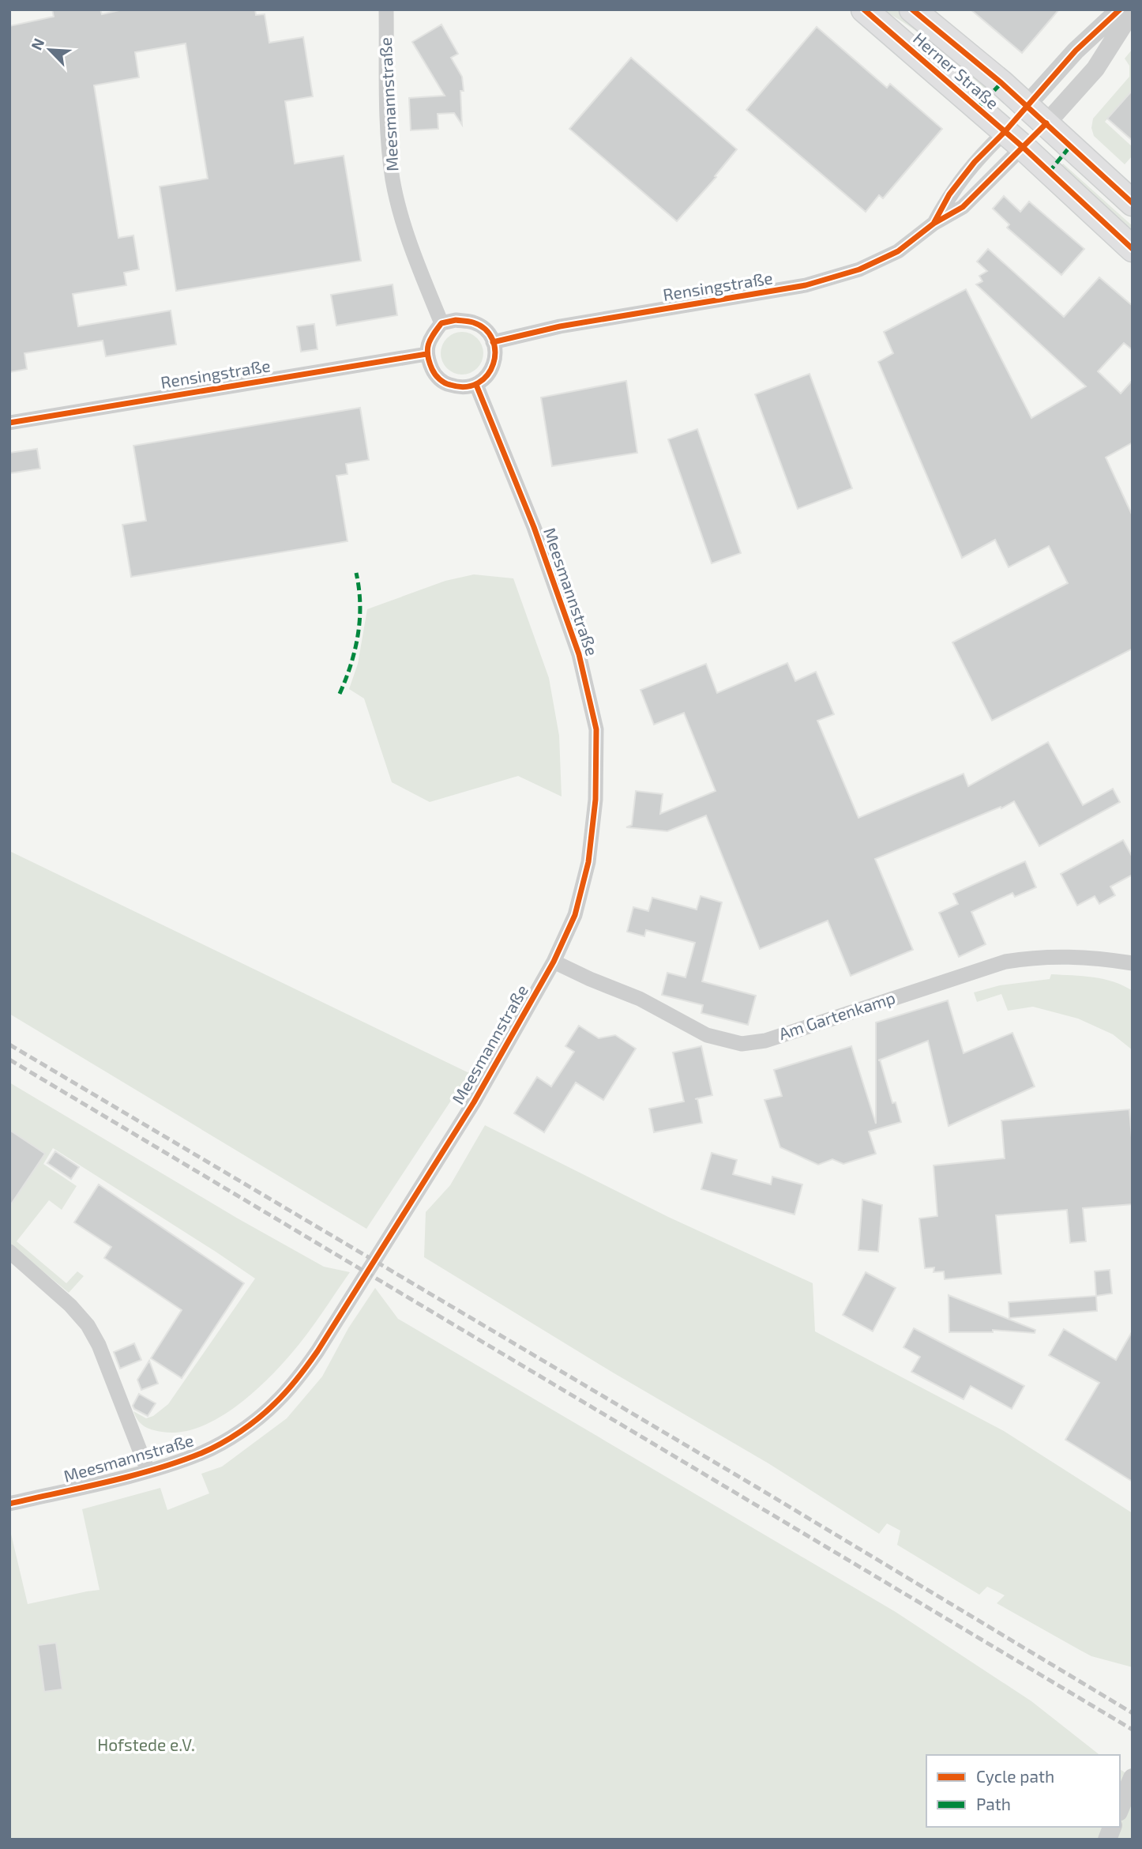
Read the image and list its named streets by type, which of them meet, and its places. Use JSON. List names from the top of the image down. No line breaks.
{"streets":{"main road":["Herner Straße"],"street":["Meesmannstraße","Rensingstraße","Am Gartenkamp"]},"crossings":[["Herner Straße","Rensingstraße"],["Meesmannstraße","Rensingstraße"],["Meesmannstraße","Am Gartenkamp"]],"parks":["Hofstede e.V."],"legend":["Cycle path","Path"],"north":"top left"}
